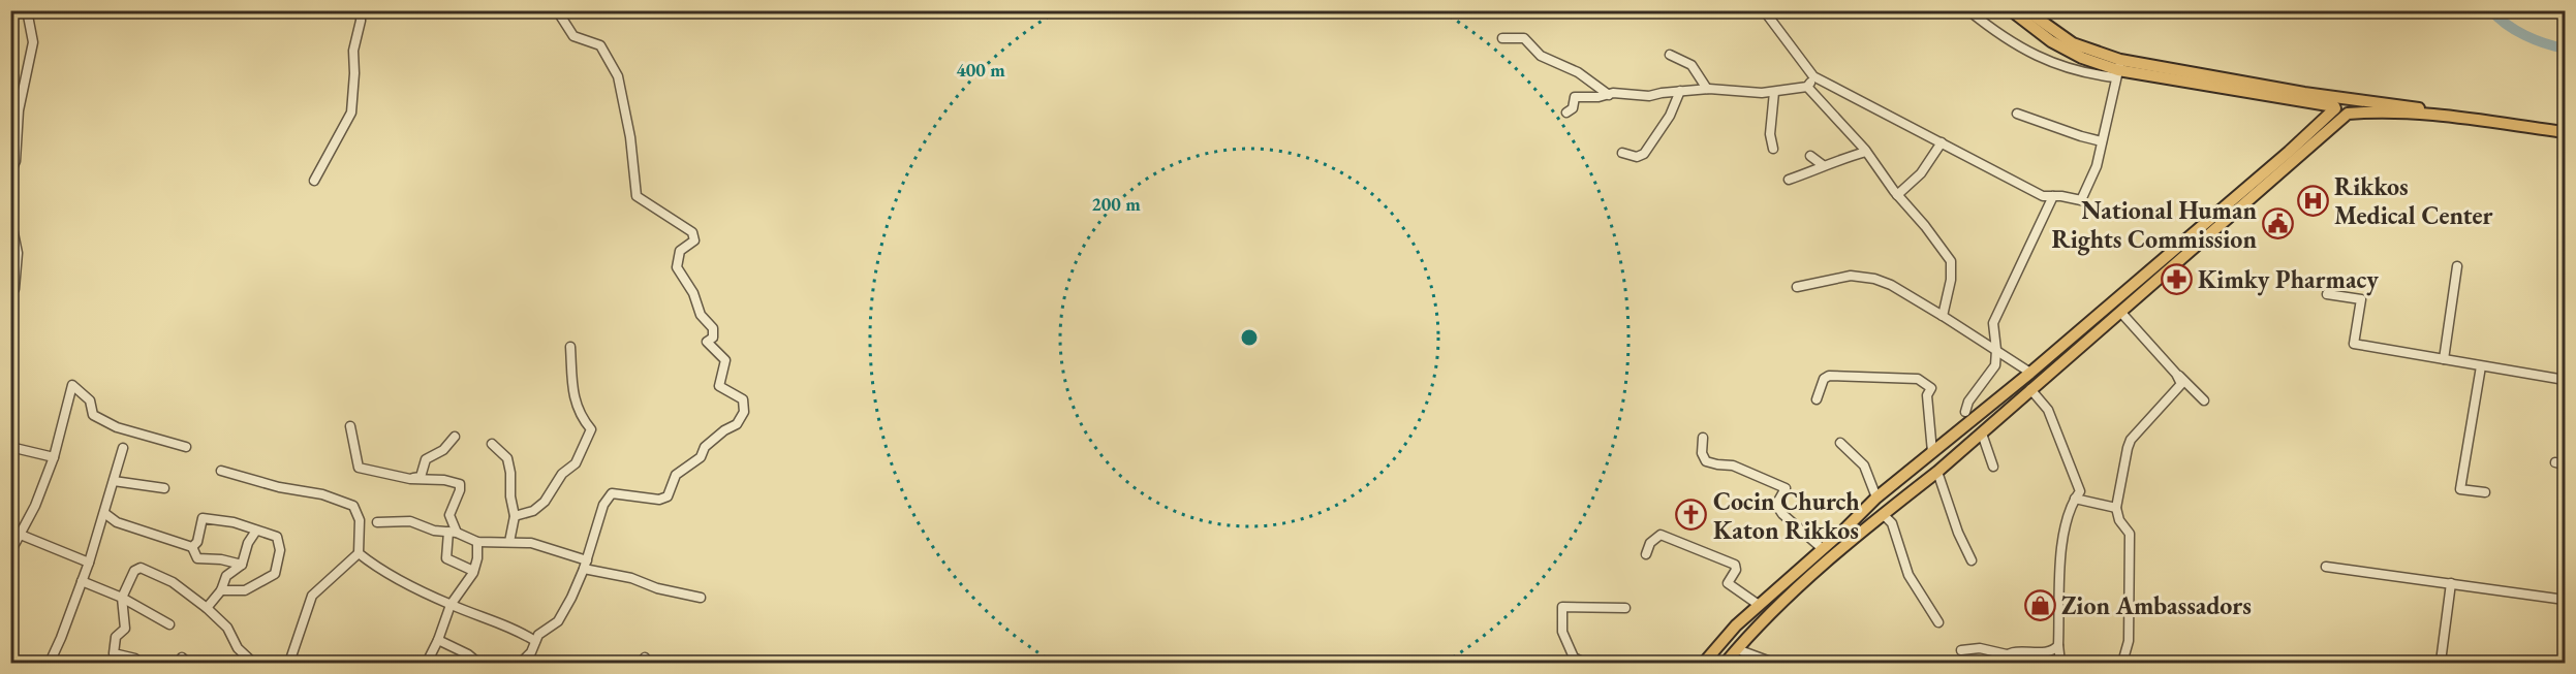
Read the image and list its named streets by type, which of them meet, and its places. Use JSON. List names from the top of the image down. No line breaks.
{"places":{"hospital":["Rikkos Medical Center"],"public building":["National Human Rights Commission"],"pharmacy":["Kimky Pharmacy"],"church":["Cocin Church Katon Rikkos"],"shop":["Zion Ambassadors"]},"rings":["400 m","200 m"]}
